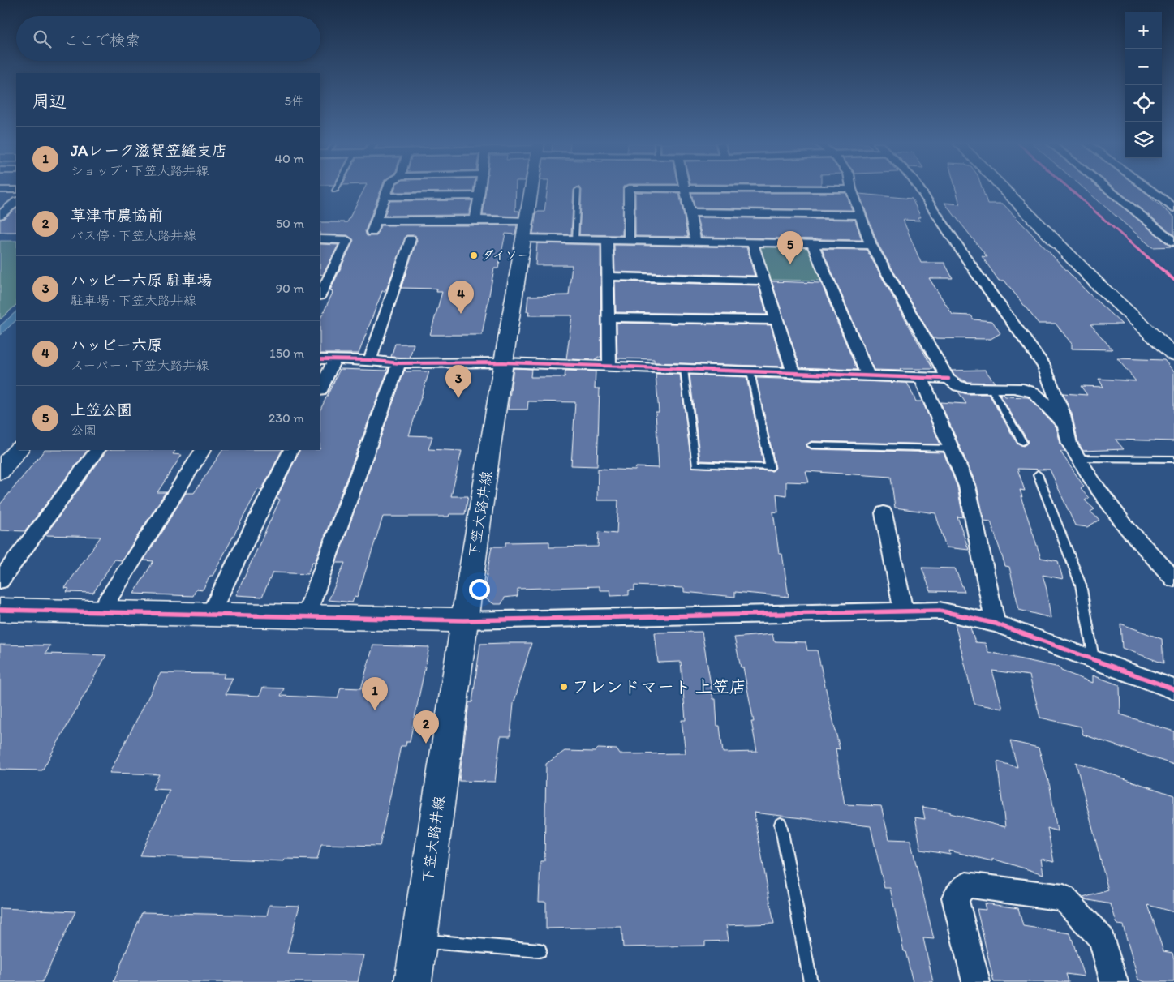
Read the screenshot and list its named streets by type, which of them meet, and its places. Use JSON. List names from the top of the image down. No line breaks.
{"streets":{"street":["下笠大路井線"]},"places":["ダイソー","フレンドマート 上笠店"],"page":{"map_buttons":["+","−"],"search":"ここで検索","heading":["周辺","5件"],"list":[{"mark":"1","name":"JAレーク滋賀笠縫支店","note":"ショップ · 下笠大路井線","value":"40 m"},{"mark":"2","name":"草津市農協前","note":"バス停 · 下笠大路井線","value":"50 m"},{"mark":"3","name":"ハッピー六原 駐車場","note":"駐車場 · 下笠大路井線","value":"90 m"},{"mark":"4","name":"ハッピー六原","note":"スーパー · 下笠大路井線","value":"150 m"},{"mark":"5","name":"上笠公園","note":"公園","value":"230 m"}],"pins":["5","4","3","1","2"]}}
